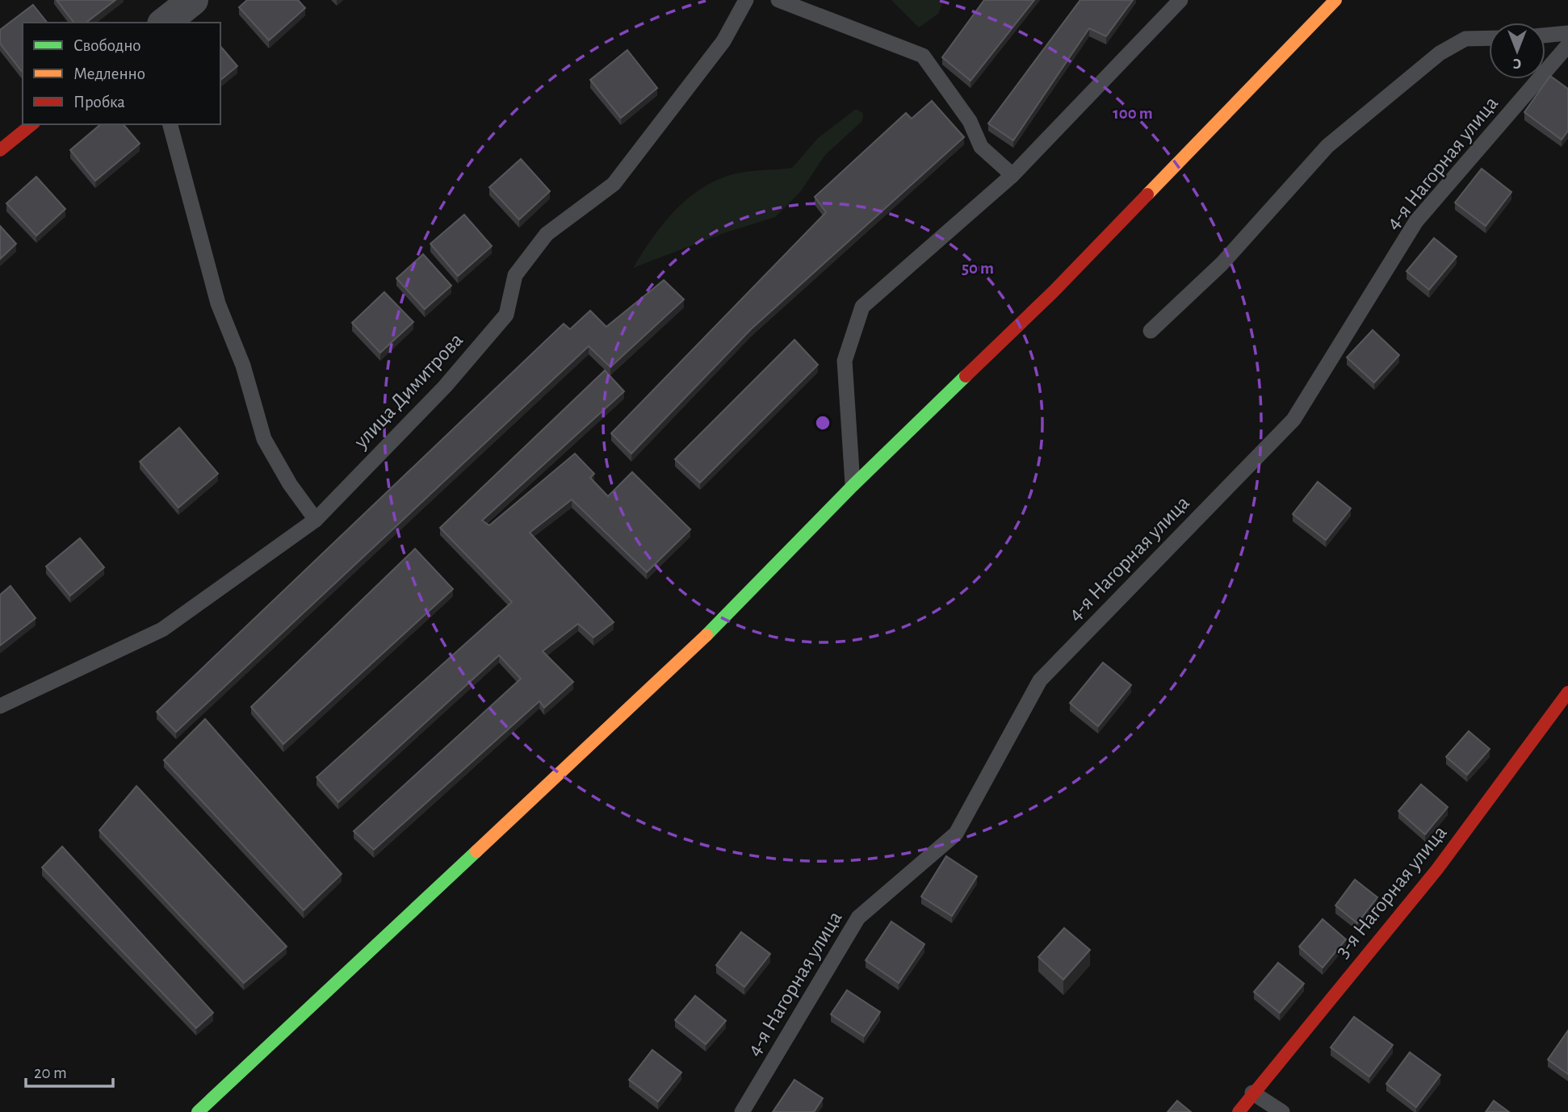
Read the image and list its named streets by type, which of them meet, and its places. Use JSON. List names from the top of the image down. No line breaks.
{"streets":{"main road":["3-я Нагорная улица"],"lane":["4-я Нагорная улица","улица Димитрова"]},"legend":["Свободно","Медленно","Пробка"],"scale_bar":"20 m","north":"bottom","rings":["100 m","50 m"]}
